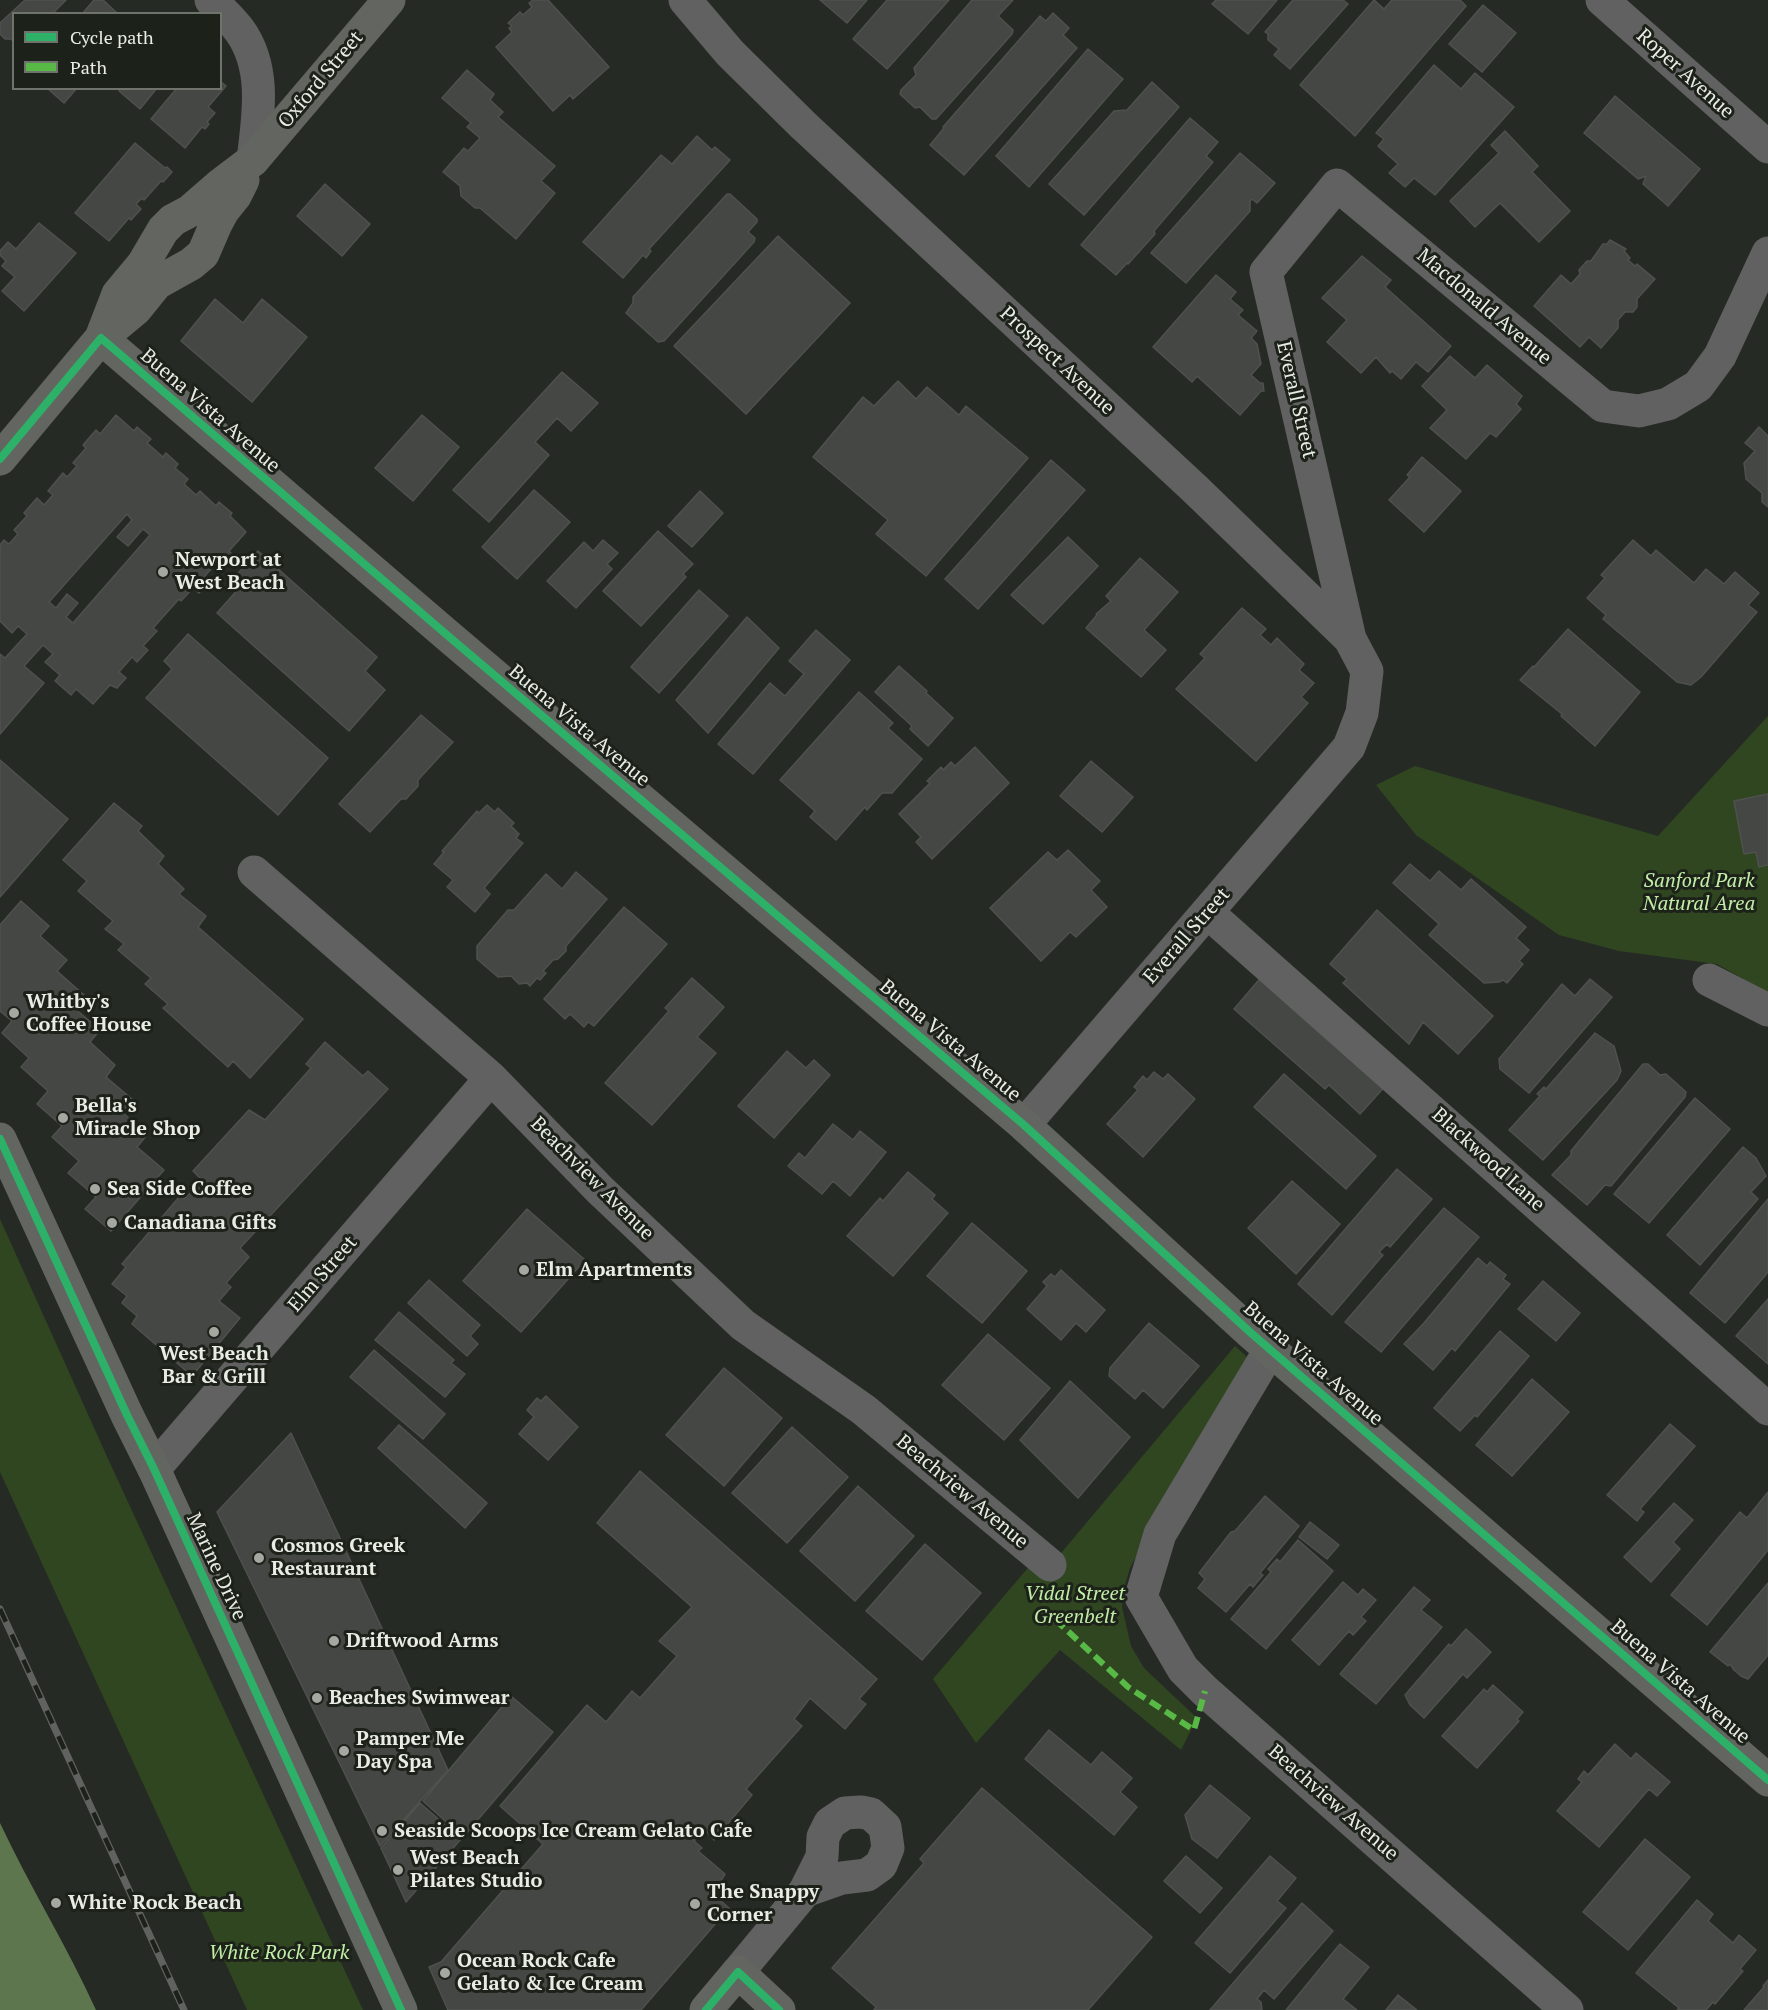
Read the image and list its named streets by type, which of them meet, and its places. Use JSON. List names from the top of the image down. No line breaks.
{"streets":{"street":["Roper Avenue","Oxford Street","Macdonald Avenue","Prospect Avenue","Everall Street","Buena Vista Avenue","Blackwood Lane","Beachview Avenue","Elm Street","Marine Drive"]},"crossings":[["Oxford Street","Buena Vista Avenue"],["Macdonald Avenue","Everall Street"],["Prospect Avenue","Everall Street"],["Everall Street","Buena Vista Avenue"],["Everall Street","Blackwood Lane"],["Buena Vista Avenue","Beachview Avenue"],["Beachview Avenue","Elm Street"],["Elm Street","Marine Drive"]],"parks":["Sanford Park Natural Area","Vidal Street Greenbelt","White Rock Park"],"places":["Newport at West Beach","Whitby's Coffee House","Bella's Miracle Shop","Sea Side Coffee","Canadiana Gifts","Elm Apartments","West Beach Bar & Grill","Cosmos Greek Restaurant","Driftwood Arms","Beaches Swimwear","Pamper Me Day Spa","Seaside Scoops Ice Cream Gelato Caf́e","West Beach Pilates Studio","White Rock Beach","The Snappy Corner","Ocean Rock Cafe Gelato & Ice Cream"],"legend":["Cycle path","Path"]}
